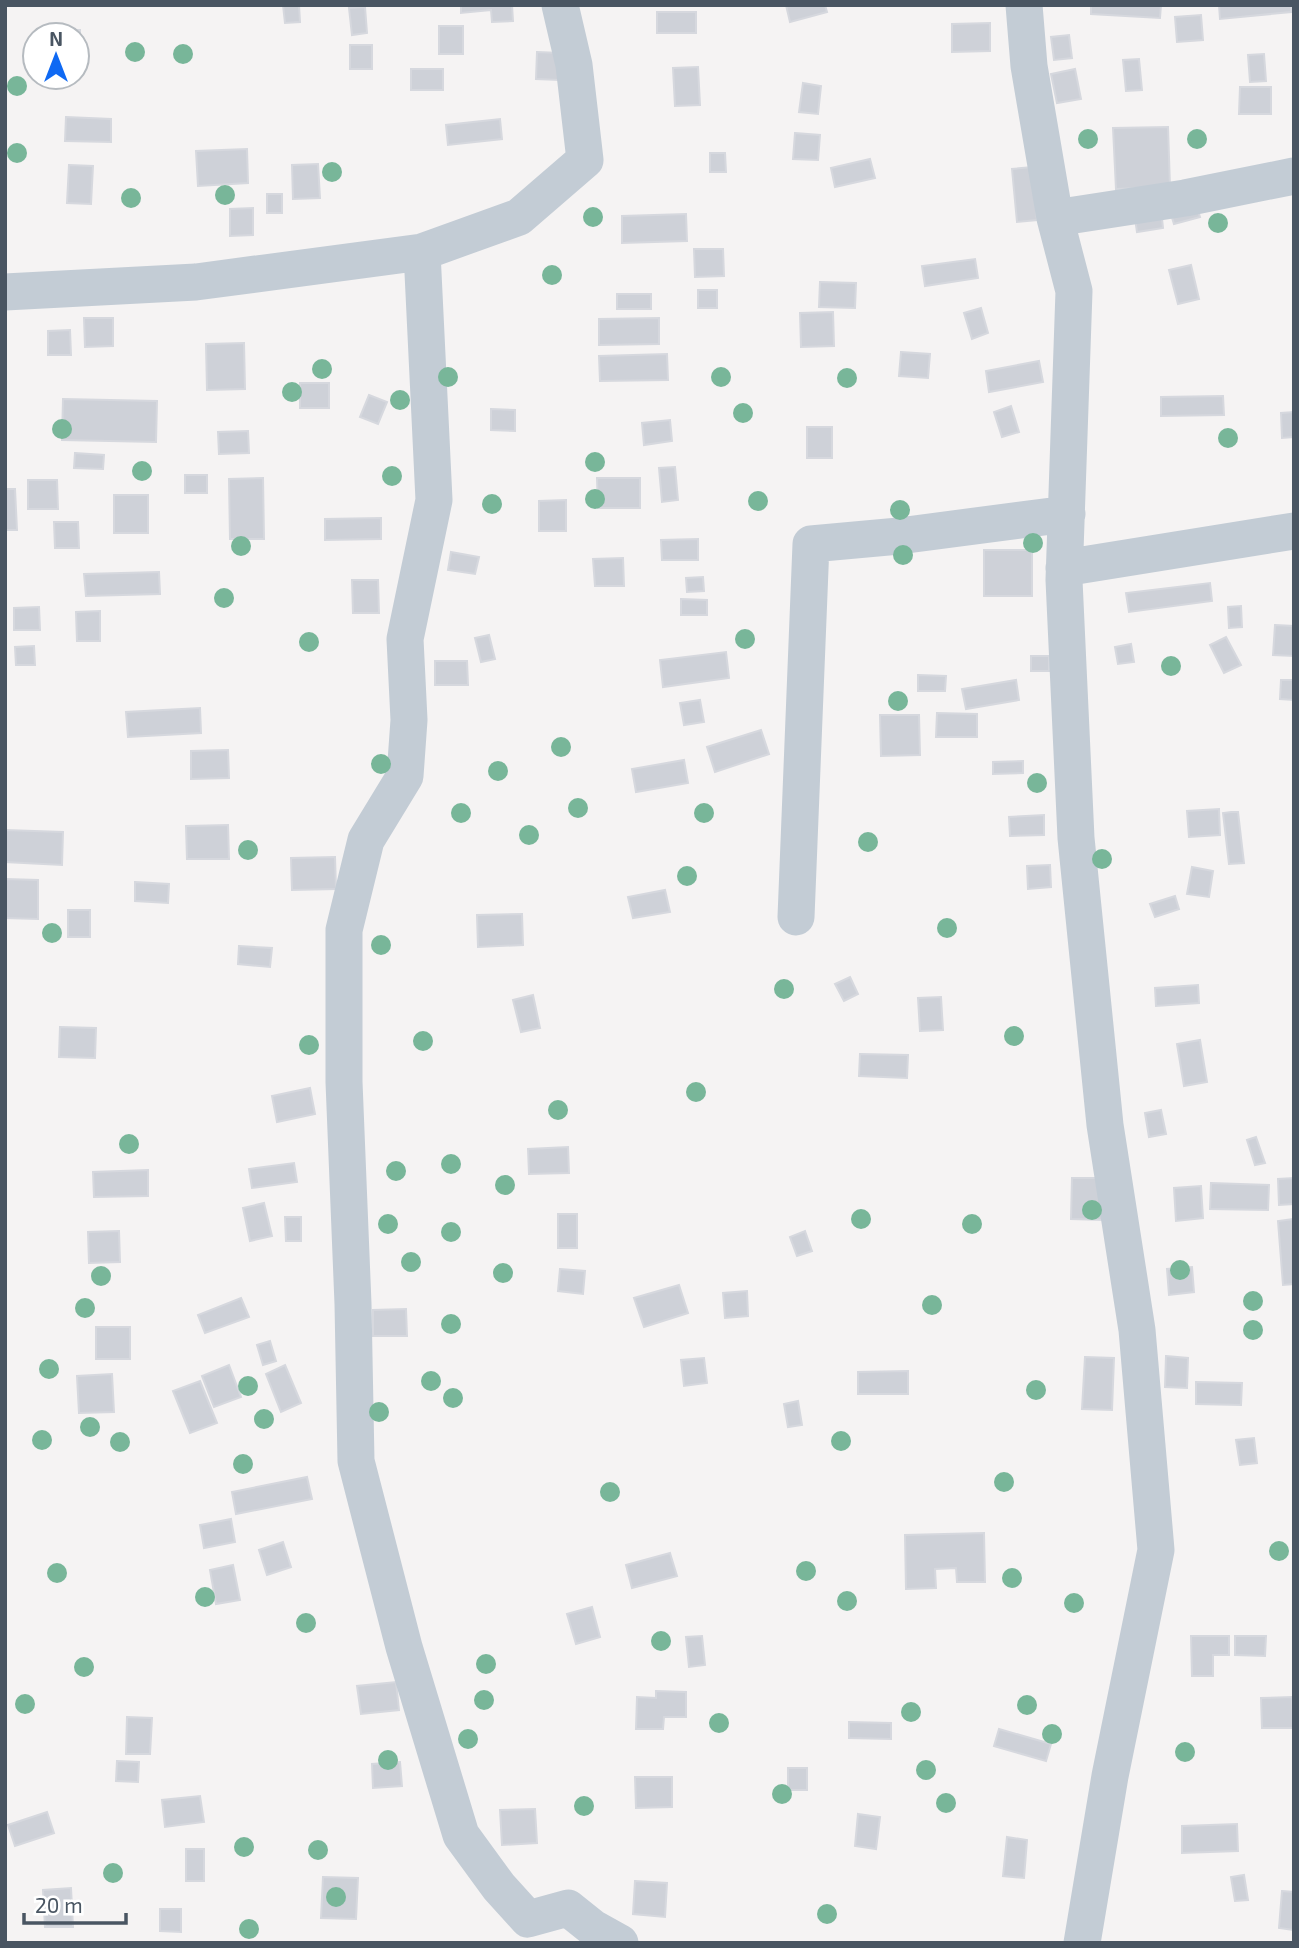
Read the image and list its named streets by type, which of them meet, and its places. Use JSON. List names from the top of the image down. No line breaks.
{"scale_bar":"20 m","north":"top"}
